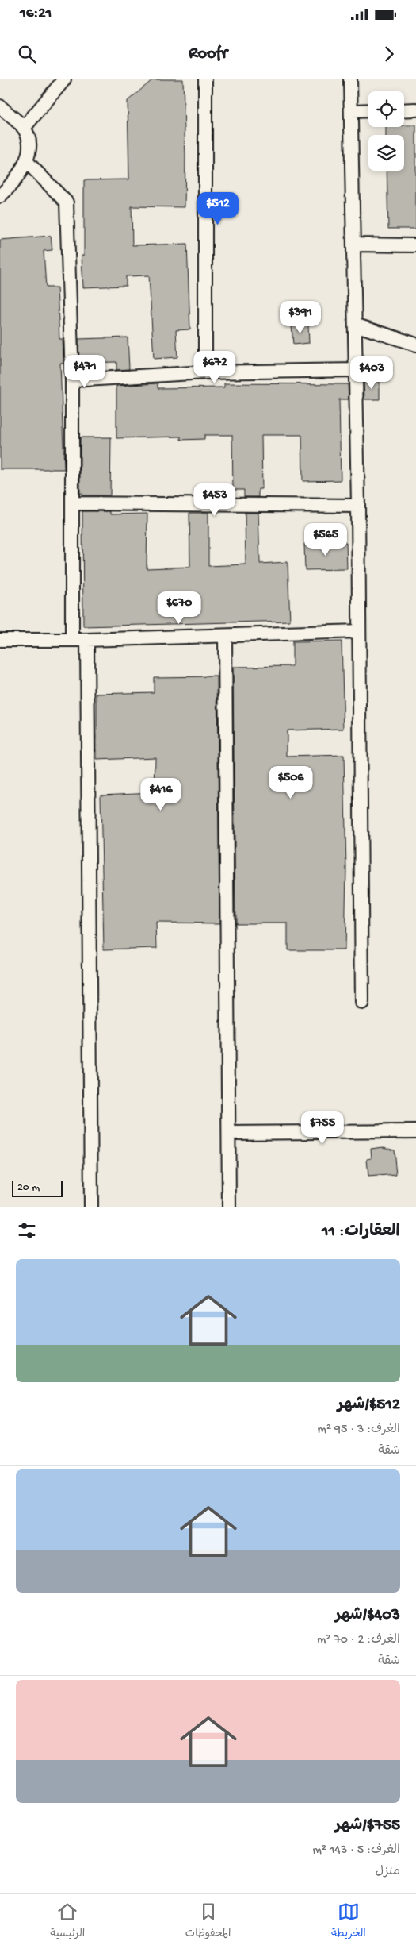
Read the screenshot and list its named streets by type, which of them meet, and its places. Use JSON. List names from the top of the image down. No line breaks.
{"scale_bar":"20 m","page":{"status":"16:21","header":"Roofr","price":["$512","$391","$672","$471","$403","$453","$565","$670","$506","$416","$755"],"scale":"20 m","heading":"العقارات: 11","list":[{"name":"$512/شهر","note":"الغرف: 3 · 95 m² · شقة"},{"name":"$403/شهر","note":"الغرف: 2 · 70 m² · شقة"},{"name":"$755/شهر","note":"الغرف: 5 · 143 m² · منزل"}],"tabs":["الخريطة","المحفوظات","الرئيسية"]}}
